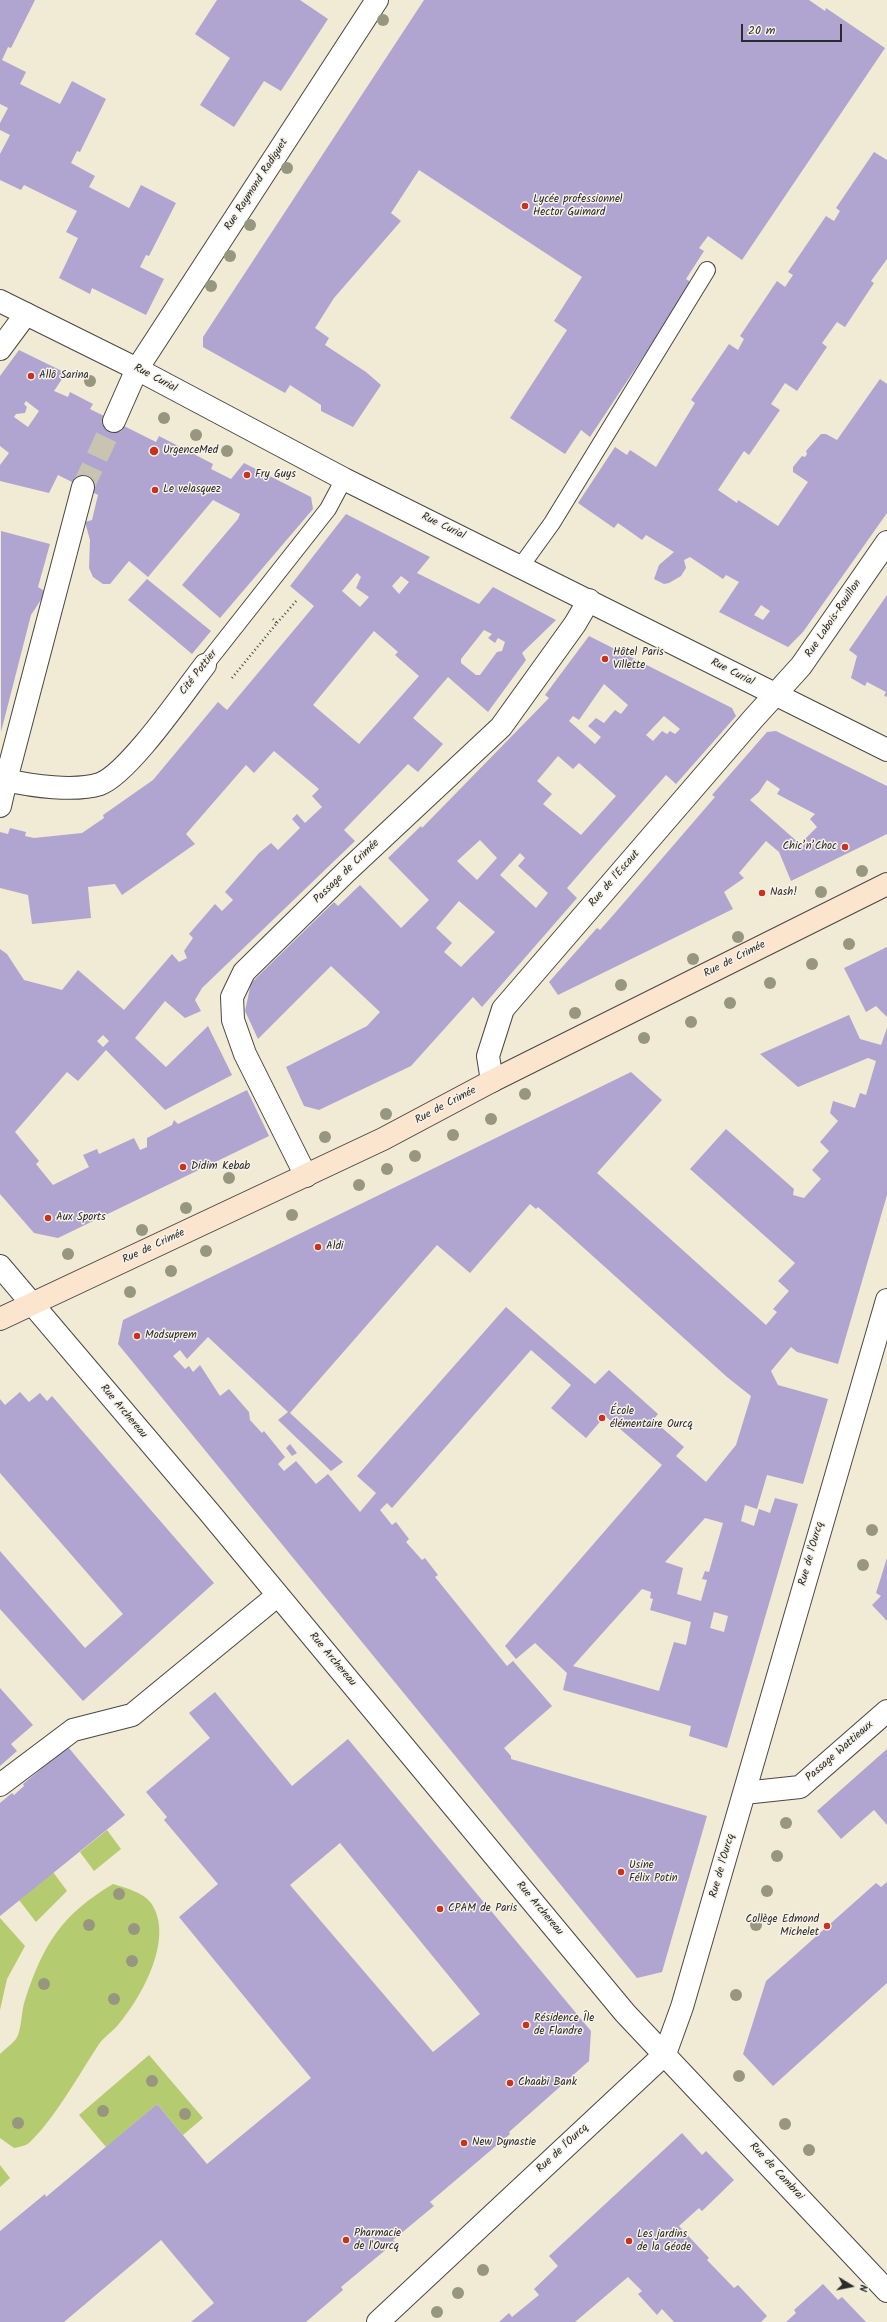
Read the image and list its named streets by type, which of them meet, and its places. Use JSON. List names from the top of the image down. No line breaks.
{"streets":{"main road":["Rue de Crimée"],"street":["Rue Raymond Radiguet","Rue Curial","Rue Labois-Rouillon","Cité Pottier","Passage de Crimée","Rue de l'Escaut","Rue Archereau","Rue de l'Ourcq","Passage Wattieaux","Rue de Cambrai"]},"crossings":[["Rue Raymond Radiguet","Rue Curial"],["Rue Curial","Rue Labois-Rouillon"],["Rue Curial","Cité Pottier"],["Rue Curial","Passage de Crimée"],["Rue Curial","Rue de l'Escaut"],["Rue Labois-Rouillon","Rue de l'Escaut"],["Passage de Crimée","Rue de Crimée"],["Rue de l'Escaut","Rue de Crimée"],["Rue de Crimée","Rue Archereau"],["Rue Archereau","Rue de l'Ourcq"],["Rue Archereau","Rue de Cambrai"],["Rue de l'Ourcq","Passage Wattieaux"],["Rue de l'Ourcq","Rue de Cambrai"]],"places":["Lycée professionnel Hector Guimard","Allô Sarina","UrgenceMed","Fry Guys","Le velasquez","Hôtel Paris Villette","Chic’n’Choc","Nash!","Didim Kebab","Aux Sports","Aldi","Modsuprem","École élémentaire Ourcq","Usine Félix Potin","CPAM de Paris","Collège Edmond Michelet","Résidence Île de Flandre","Chaabi Bank","New Dynastie","Pharmacie de l'Ourcq","Les jardins de la Géode"],"scale_bar":"20 m","north":"right"}
